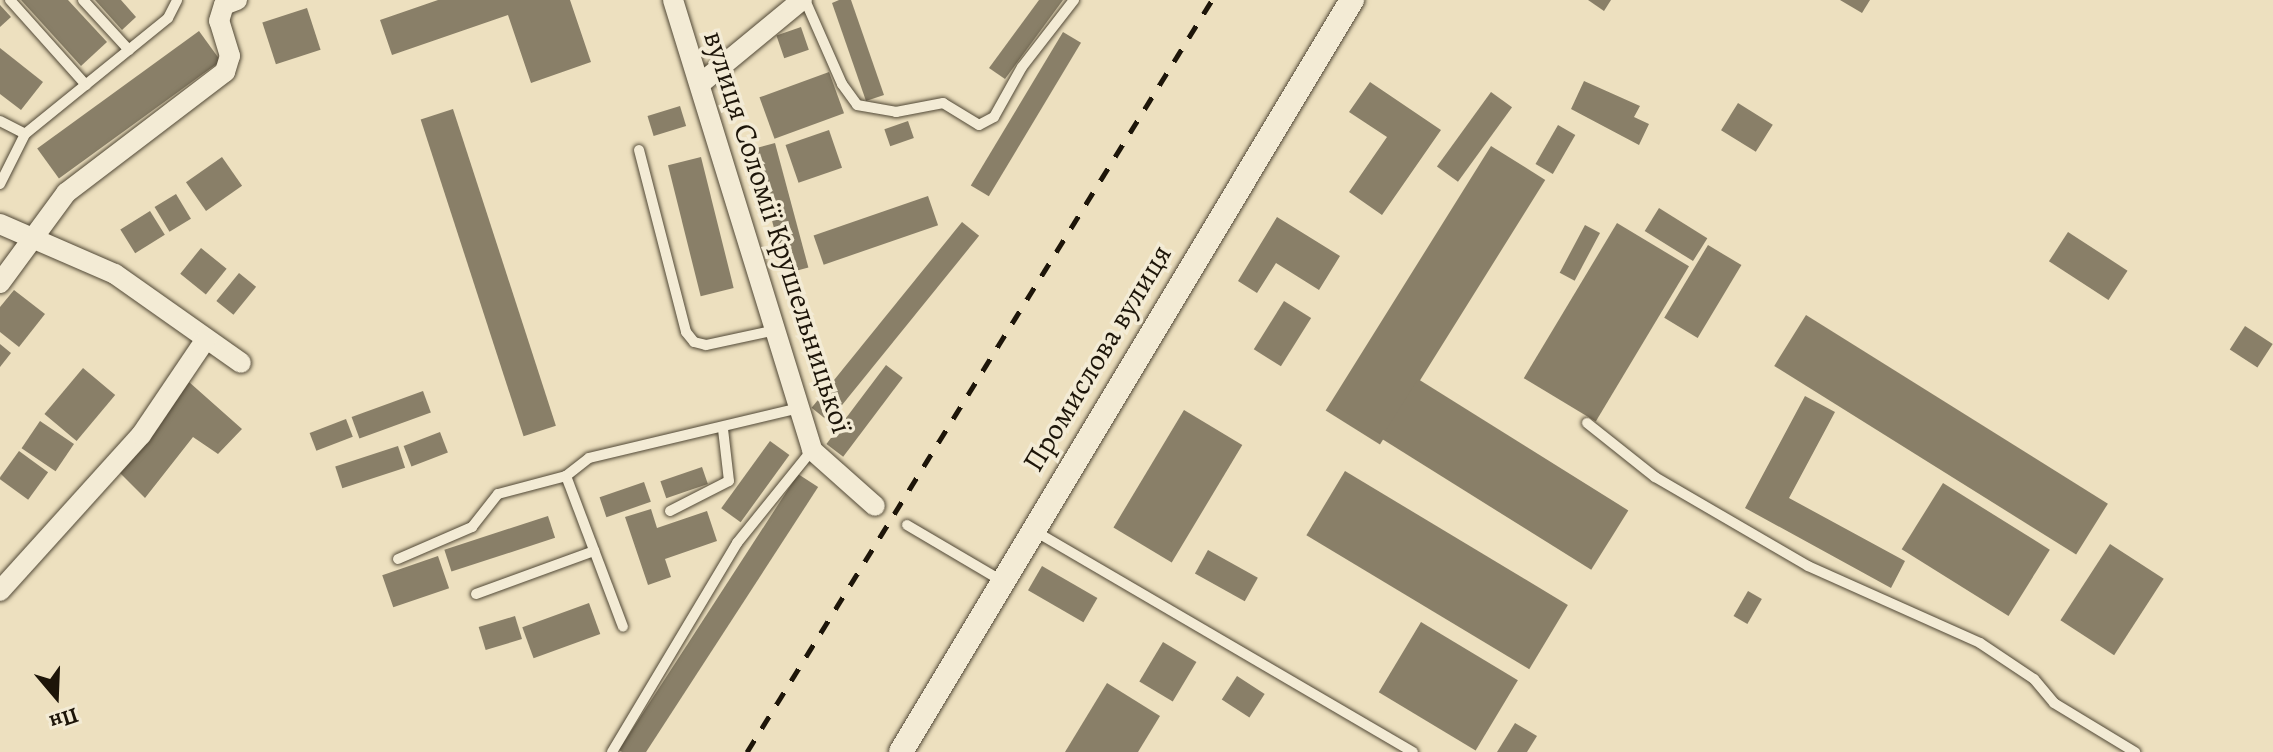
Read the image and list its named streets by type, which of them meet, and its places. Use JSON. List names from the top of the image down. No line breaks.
{"streets":{"street":["вулиця Соломії Крушельницької","Промислова вулиця"]},"north":"bottom"}
